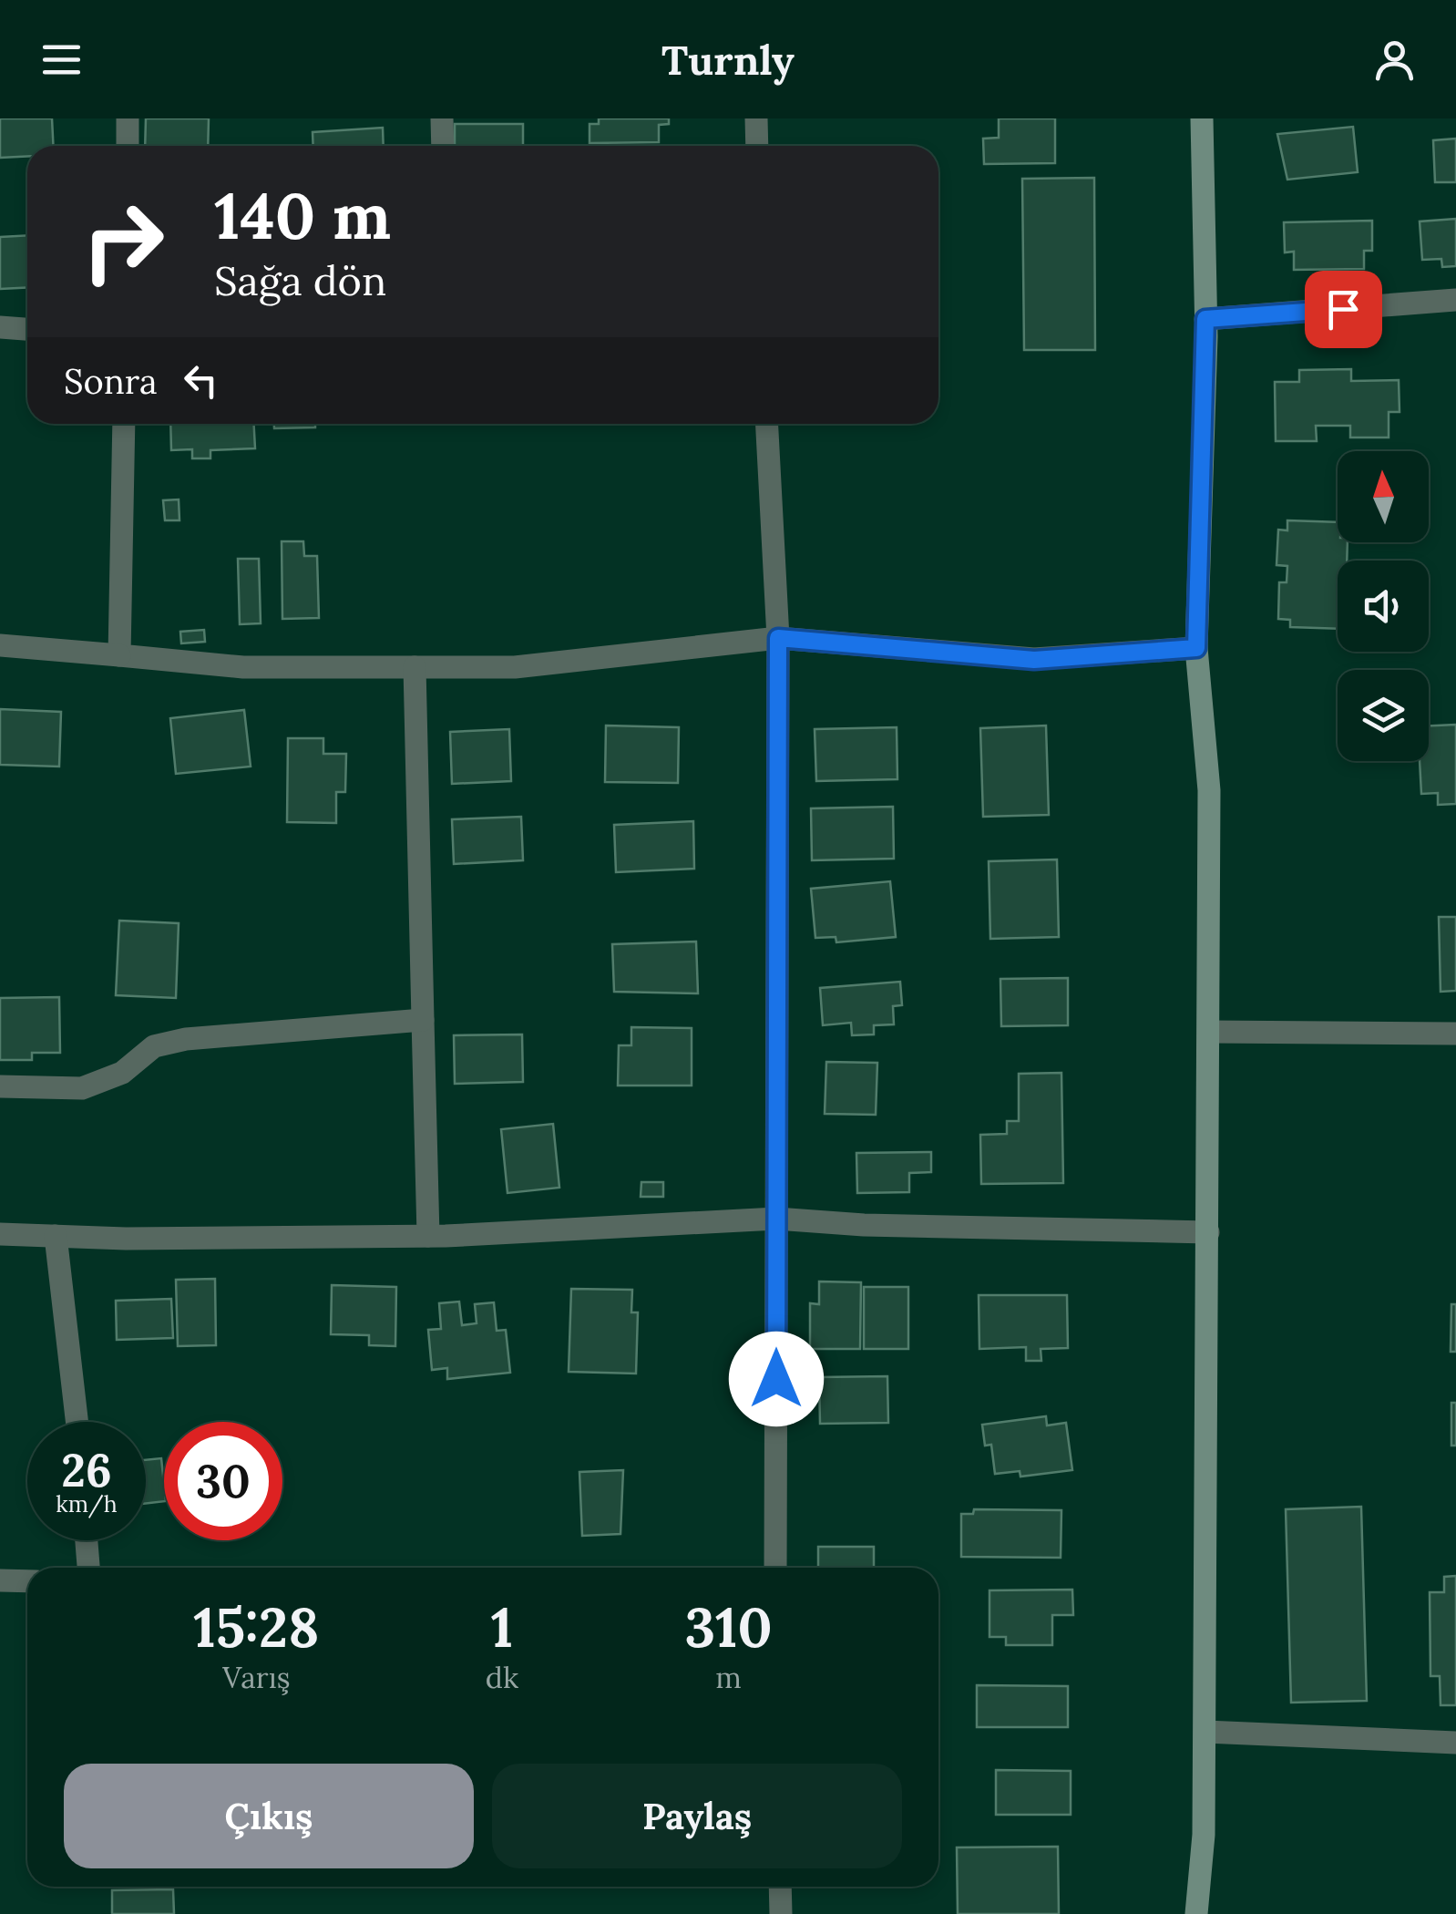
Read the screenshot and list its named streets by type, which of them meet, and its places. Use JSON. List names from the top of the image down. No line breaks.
{"north":"top","page":{"header":"Turnly","turn":["140 m","Sağa dön"],"then":"Sonra","speed":"26 km/h","limit":"30","eta":["15:28","Varış","1","dk","310","m"],"buttons":["Çıkış","Paylaş"]}}
